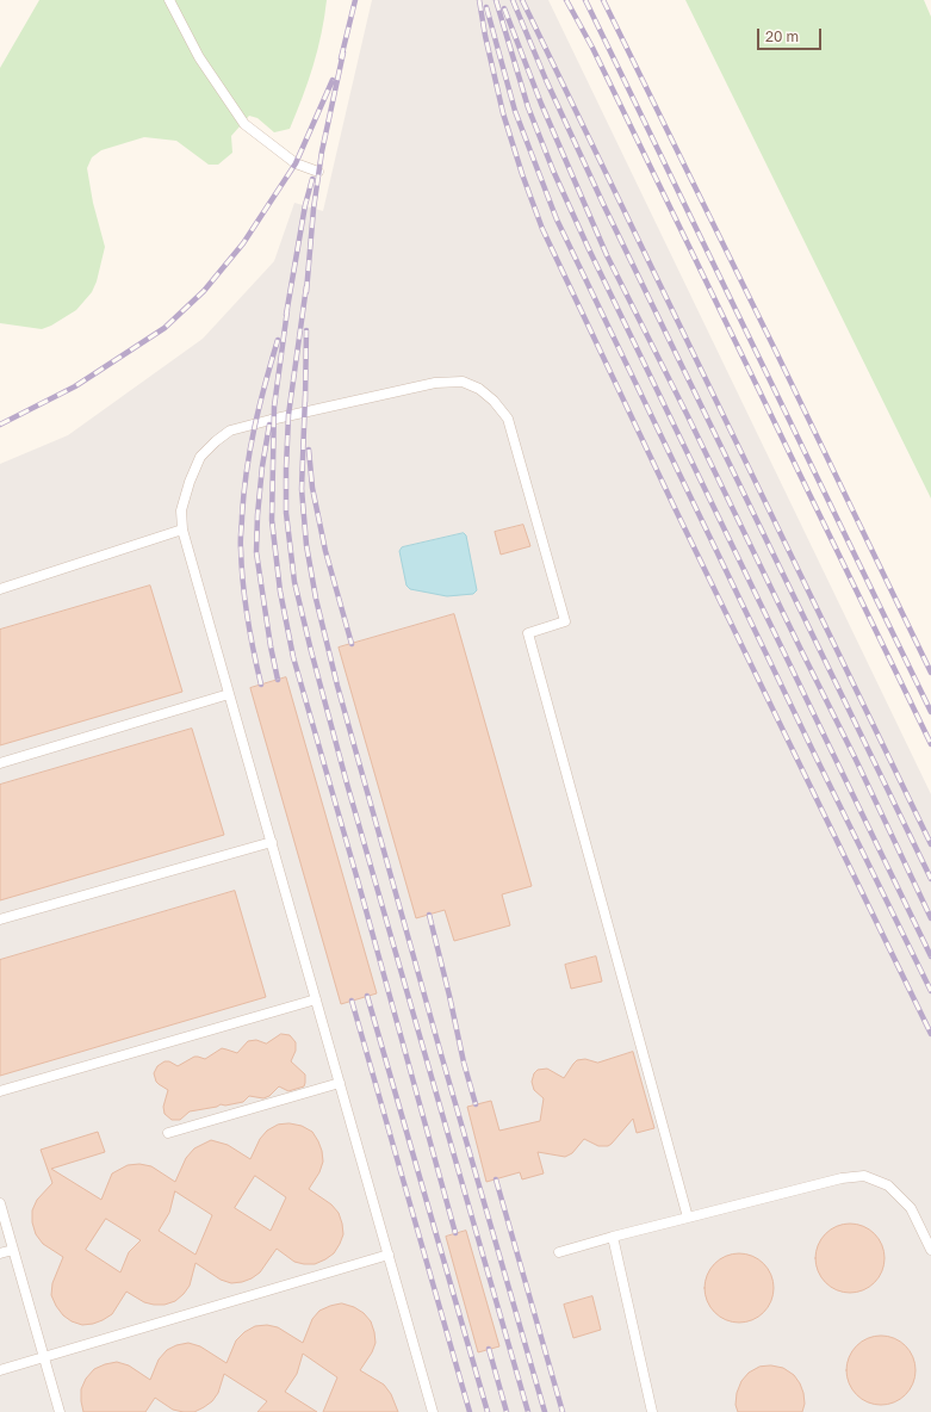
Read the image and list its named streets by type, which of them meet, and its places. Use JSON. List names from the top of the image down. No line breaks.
{"scale_bar":"20 m"}
